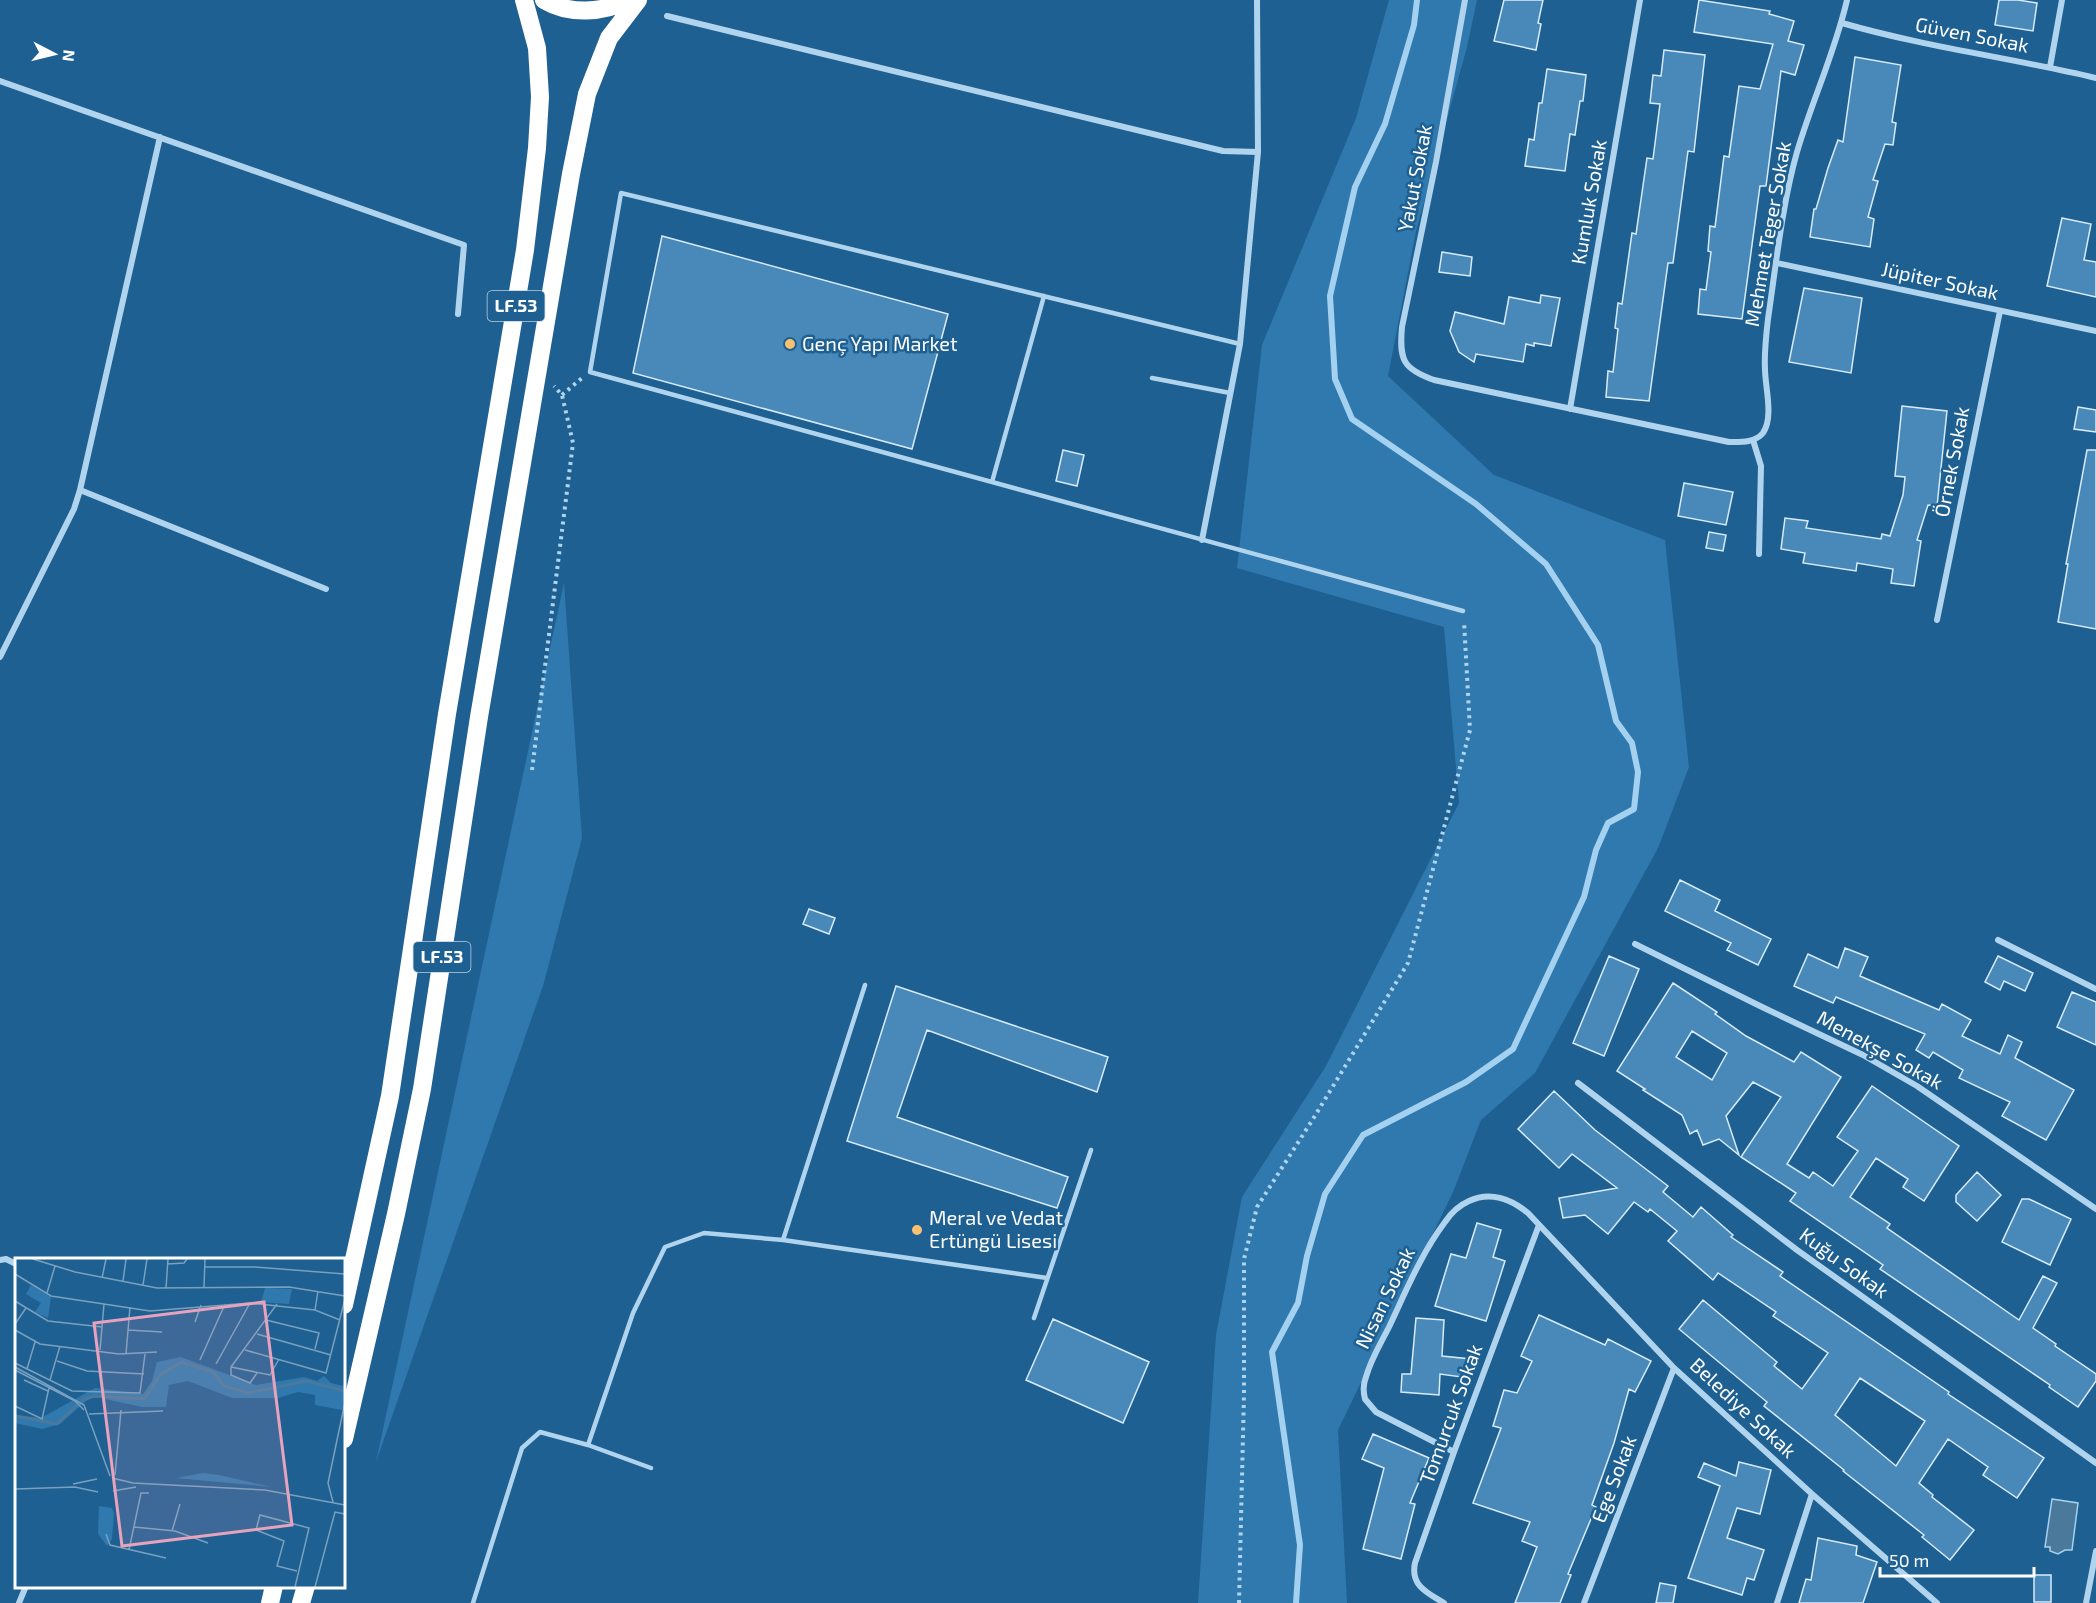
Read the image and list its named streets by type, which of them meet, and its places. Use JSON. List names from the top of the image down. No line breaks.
{"streets":{"highway":["LF.53"],"street":["Güven Sokak","Yakut Sokak","Kumluk Sokak","Mehmet Teger Sokak","Jüpiter Sokak","Örnek Sokak","Menekşe Sokak","Kuğu Sokak","Nisan Sokak","Belediye Sokak","Tomurcuk Sokak","Ege Sokak"]},"crossings":[["Güven Sokak","Mehmet Teger Sokak"],["Yakut Sokak","Kumluk Sokak"],["Mehmet Teger Sokak","Jüpiter Sokak"],["Jüpiter Sokak","Örnek Sokak"],["Nisan Sokak","Belediye Sokak"],["Nisan Sokak","Tomurcuk Sokak"],["Belediye Sokak","Tomurcuk Sokak"],["Belediye Sokak","Ege Sokak"]],"places":["Genç Yapı Market","Meral ve Vedat Ertüngü Lisesi"],"scale_bar":"50 m","north":"right"}
